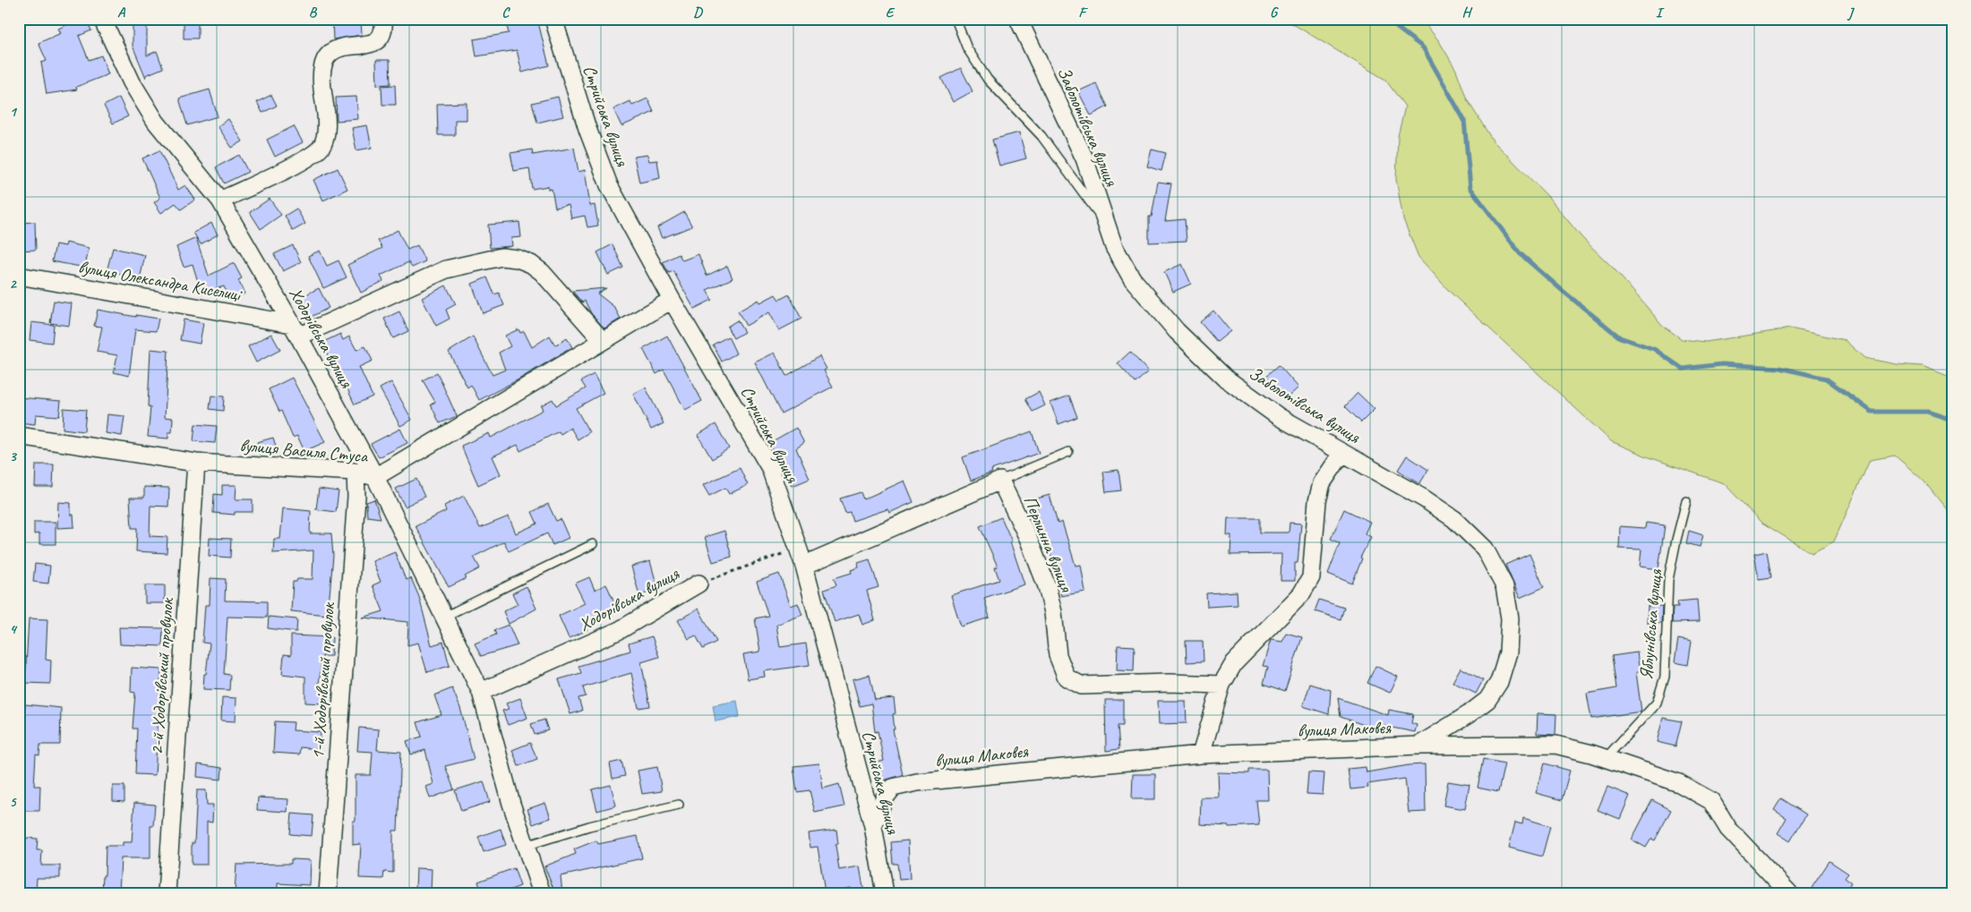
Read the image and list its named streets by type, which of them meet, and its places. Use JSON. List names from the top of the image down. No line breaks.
{"streets":{"street":["Стрийська вулиця","Заболотівська вулиця","вулиця Олександра Киселиці","Ходорівська вулиця","вулиця Василя Стуса","Перлинна вулиця","2-й Ходорівський провулок","1-й Ходорівський провулок","вулиця Маковея"],"lane":["Яблунівська вулиця"]},"crossings":[["Стрийська вулиця","Ходорівська вулиця"],["Стрийська вулиця","вулиця Василя Стуса"],["Стрийська вулиця","вулиця Маковея"],["Заболотівська вулиця","вулиця Маковея"],["вулиця Олександра Киселиці","Ходорівська вулиця"],["Ходорівська вулиця","вулиця Василя Стуса"],["вулиця Василя Стуса","2-й Ходорівський провулок"],["вулиця Василя Стуса","1-й Ходорівський провулок"],["Яблунівська вулиця","вулиця Маковея"]],"grid":{"columns":["A","B","C","D","E","F","G","H","I","J"],"rows":["1","2","3","4","5"]}}
